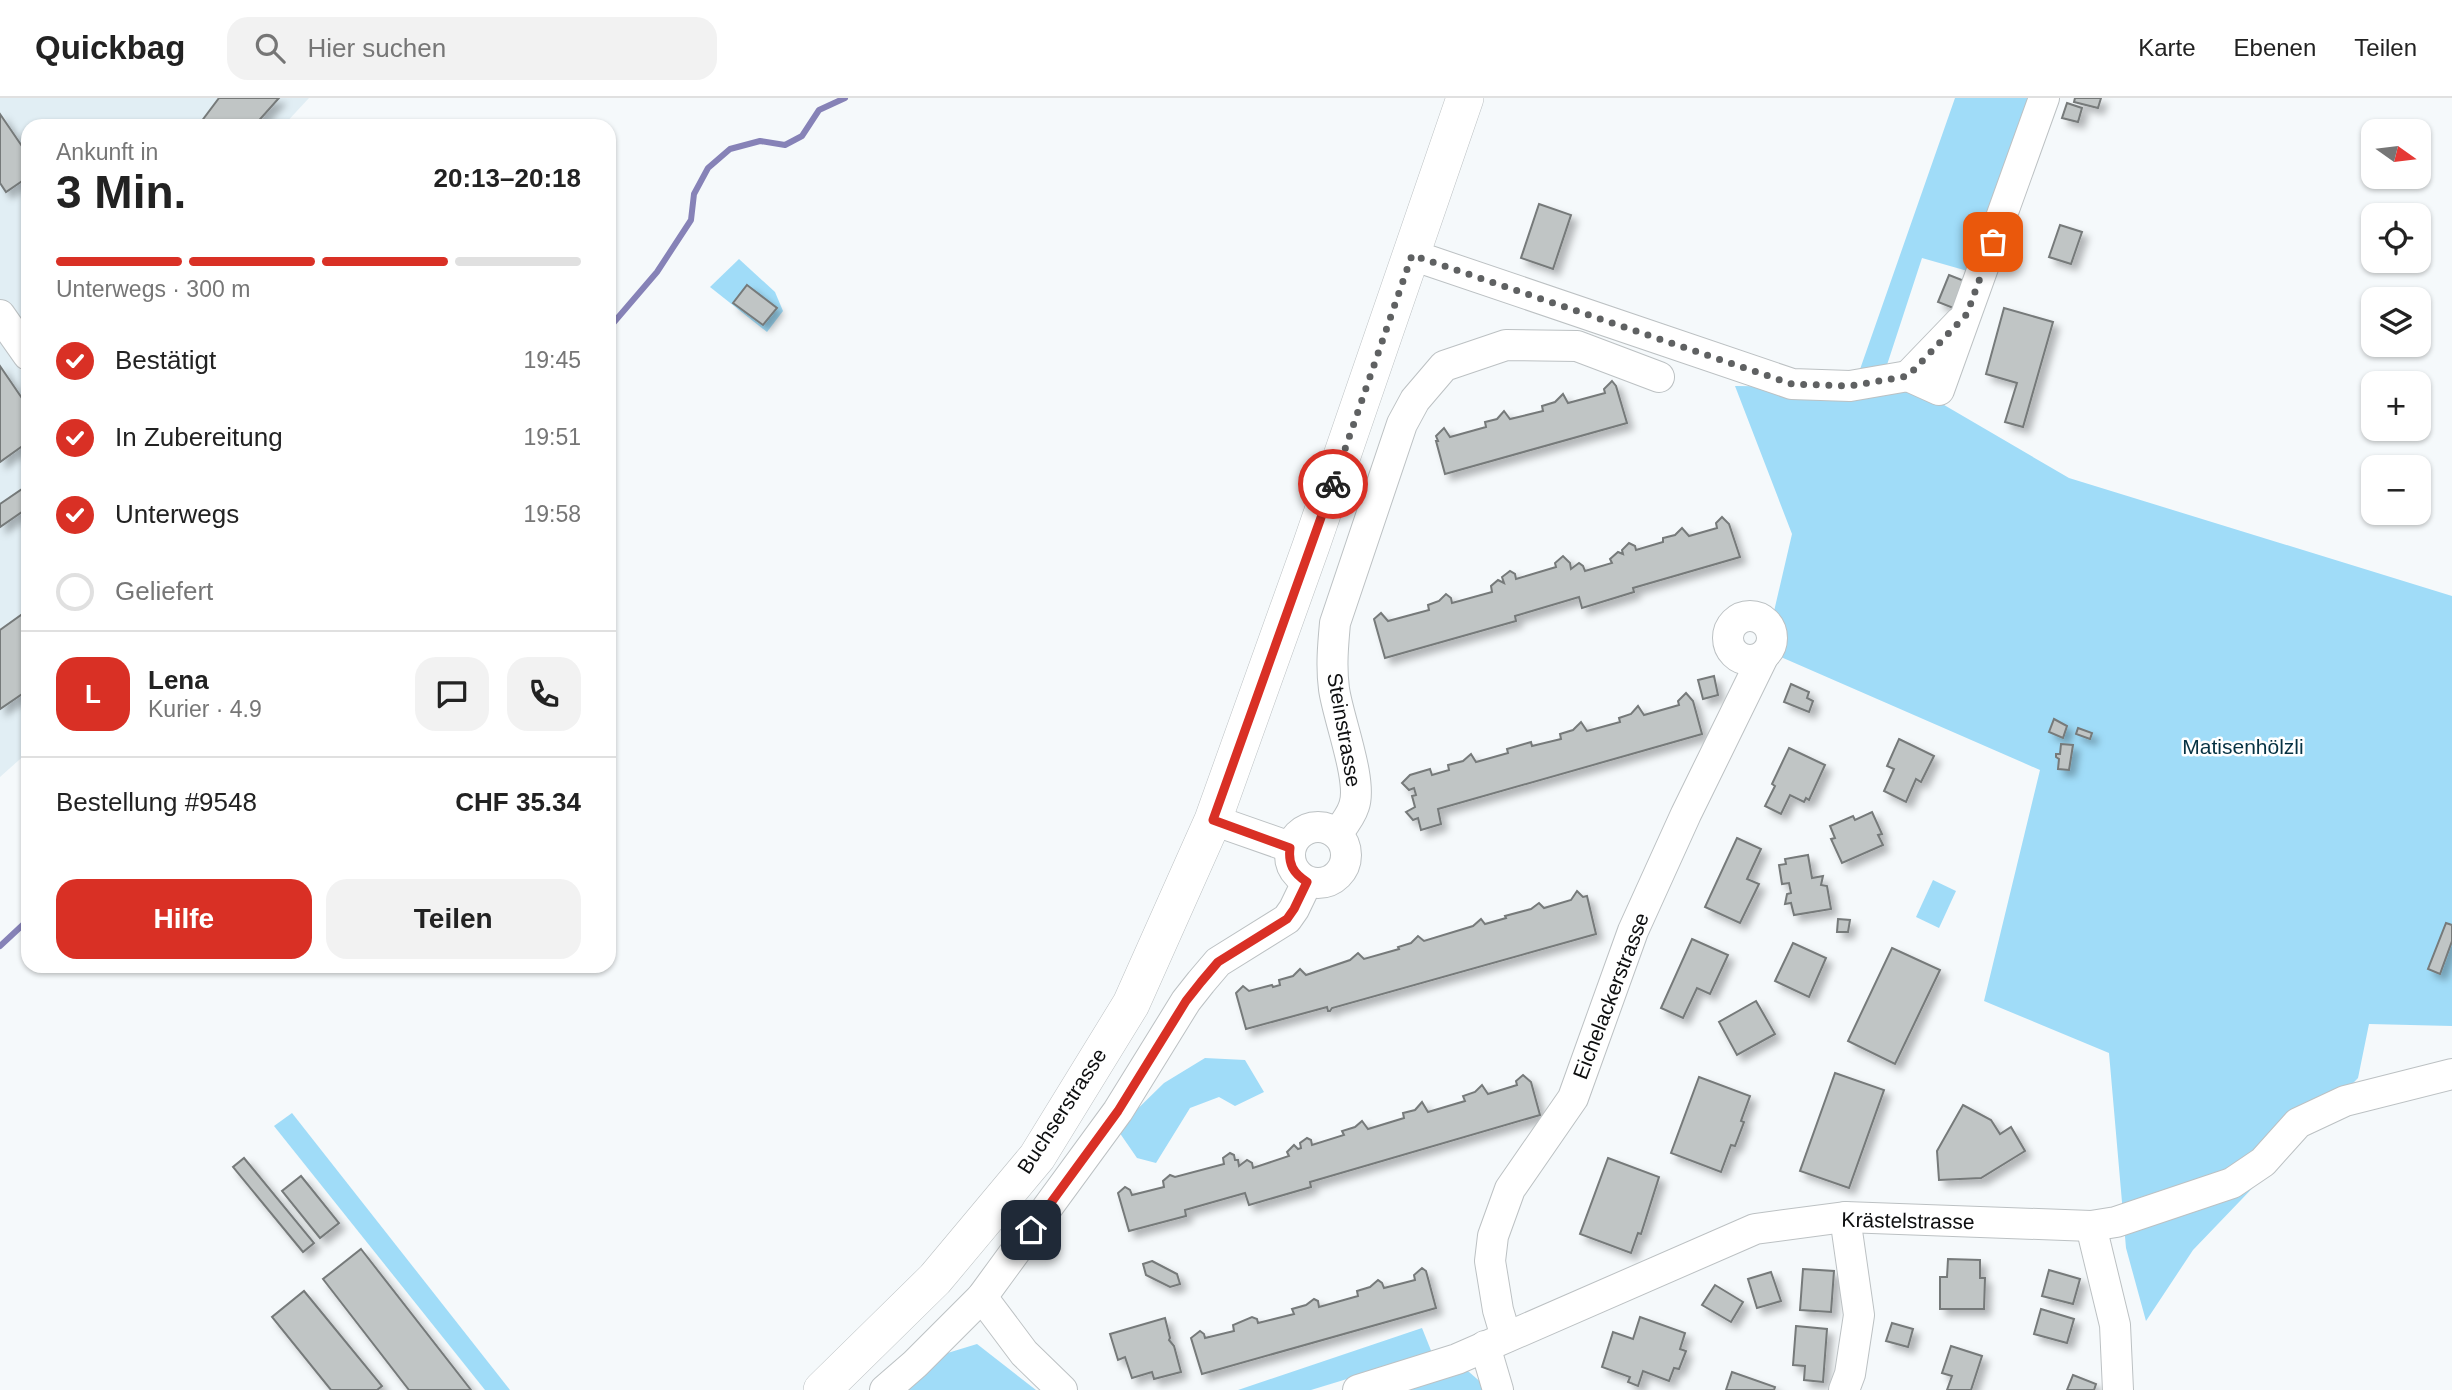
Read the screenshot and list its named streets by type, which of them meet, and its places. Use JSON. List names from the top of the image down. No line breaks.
{"streets":{"main road":["Buchserstrasse"],"street":["Steinstrasse","Eichelackerstrasse","Krästelstrasse"]},"crossings":[["Eichelackerstrasse","Krästelstrasse"]],"parks":["Matisenhölzli"],"north":"right","page":{"header":"Quickbag","search":"Hier suchen","nav":["Karte","Ebenen","Teilen"],"map_buttons":["+","−"],"heading":["3 Min.","Ankunft in","20:13–20:18"],"panel":["Lena","Kurier · 4.9","Bestellung #9548","CHF 35.34"],"bar":"Unterwegs · 300 m","list":[["Bestätigt","19:45"],["In Zubereitung","19:51"],["Unterwegs","19:58"],"Geliefert"],"round":"L","buttons":["Hilfe","Teilen"]}}
